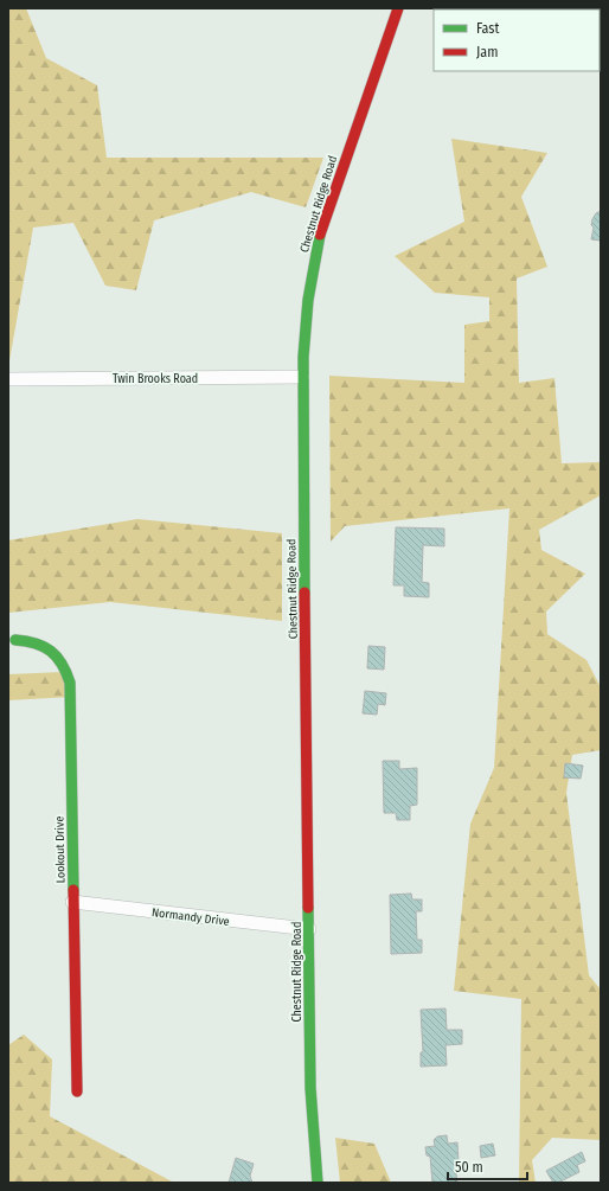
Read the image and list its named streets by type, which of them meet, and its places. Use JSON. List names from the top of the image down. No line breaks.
{"streets":{"main road":["Chestnut Ridge Road","Lookout Drive"],"street":["Twin Brooks Road","Normandy Drive"]},"crossings":[["Chestnut Ridge Road","Twin Brooks Road"],["Chestnut Ridge Road","Normandy Drive"],["Lookout Drive","Normandy Drive"]],"legend":["Fast","Jam"],"scale_bar":"50 m"}
